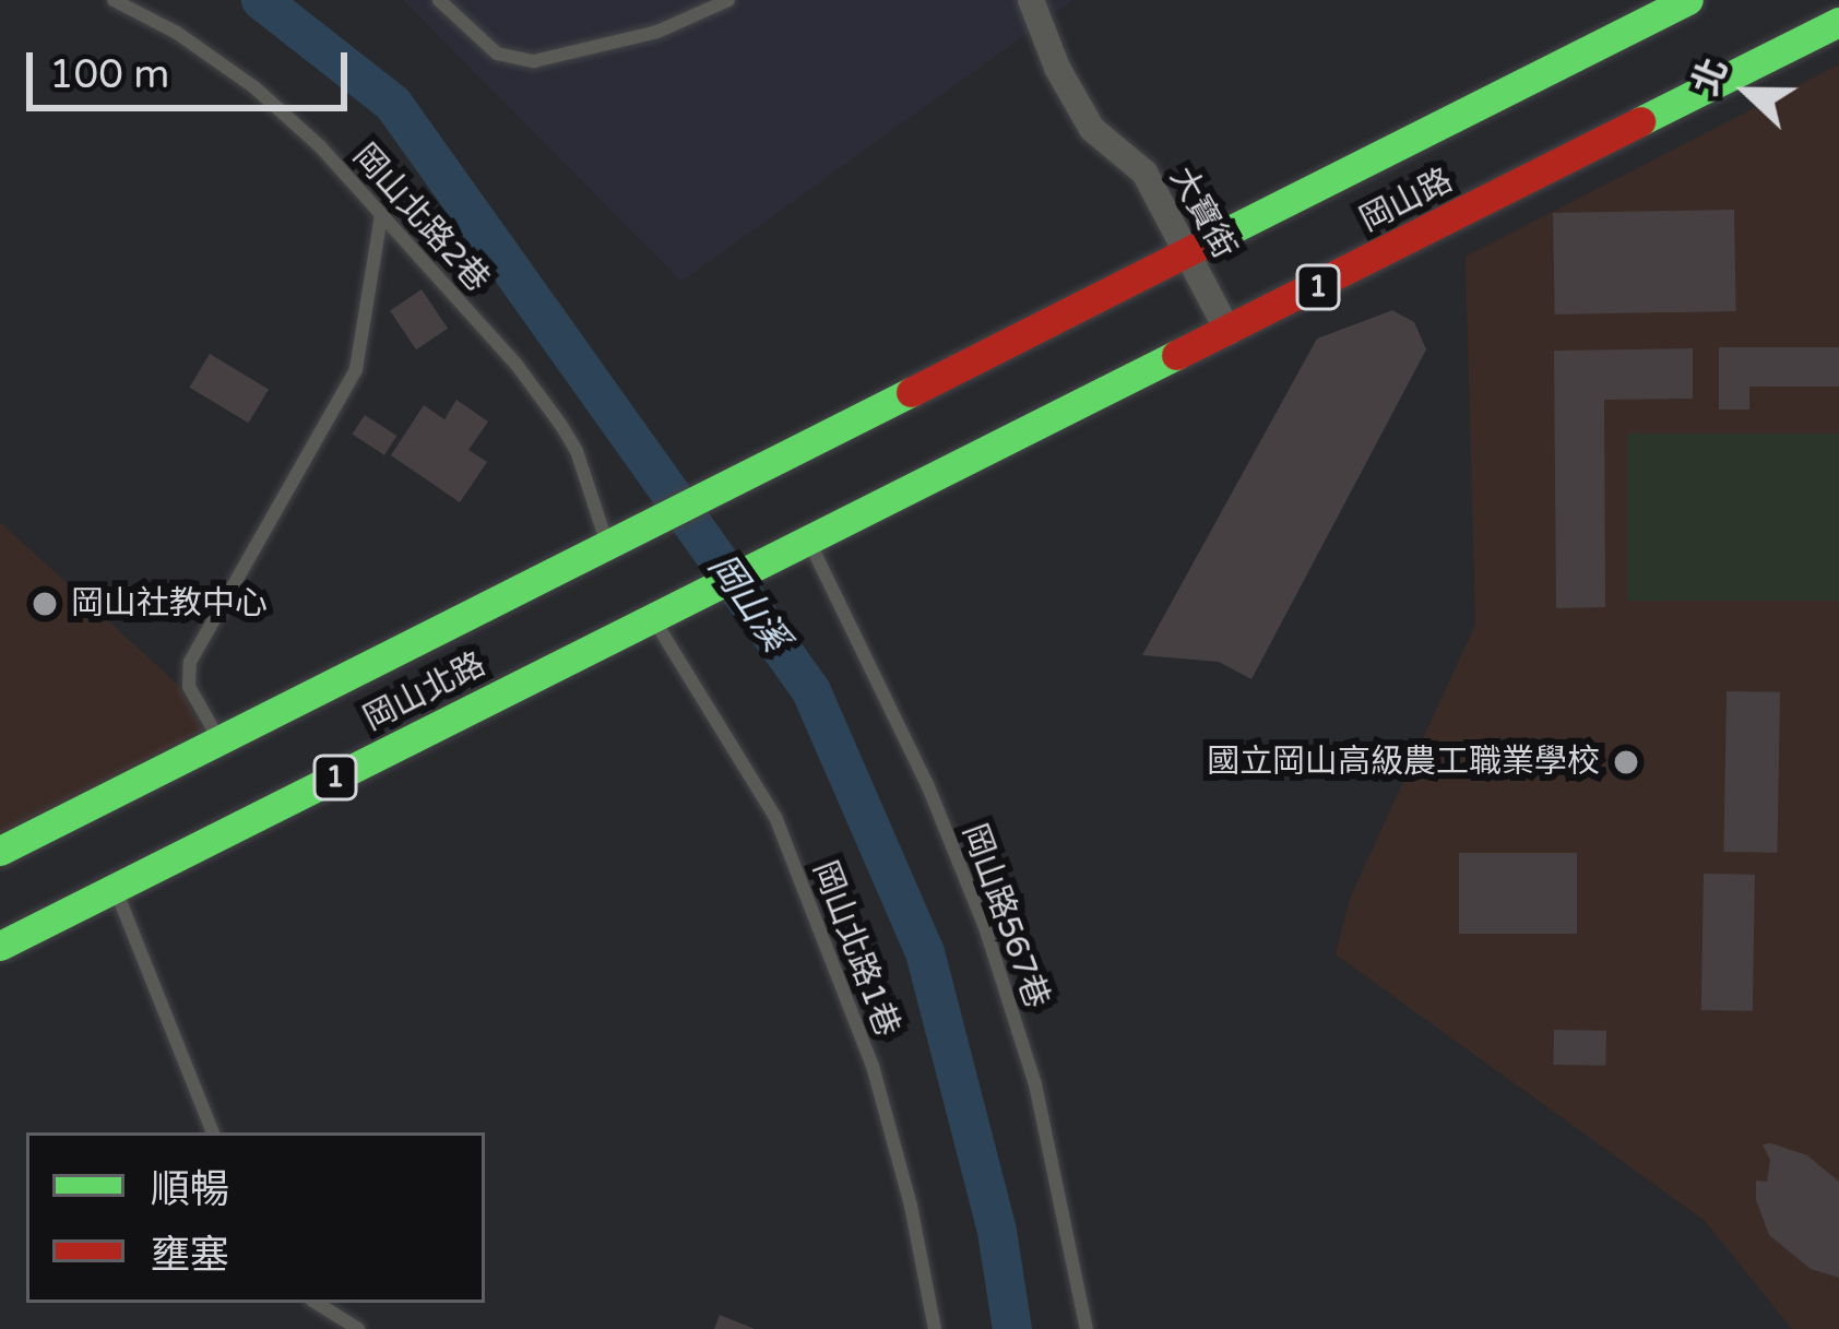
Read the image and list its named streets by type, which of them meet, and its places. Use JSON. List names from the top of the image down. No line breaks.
{"streets":{"main road":["岡山路","1","岡山北路"],"street":["大寶街"],"lane":["岡山北路2巷","岡山路567巷","岡山北路1巷"]},"crossings":[["岡山路","大寶街"],["岡山路","1"],["岡山路","岡山北路"],["岡山路","岡山路567巷"],["岡山北路2巷","岡山北路"],["1","岡山北路"],["1","岡山路567巷"],["1","岡山北路1巷"],["岡山北路","岡山北路1巷"]],"water":["岡山溪"],"places":["岡山社教中心","國立岡山高級農工職業學校"],"legend":["順暢","壅塞"],"scale_bar":"100 m","north":"left"}
